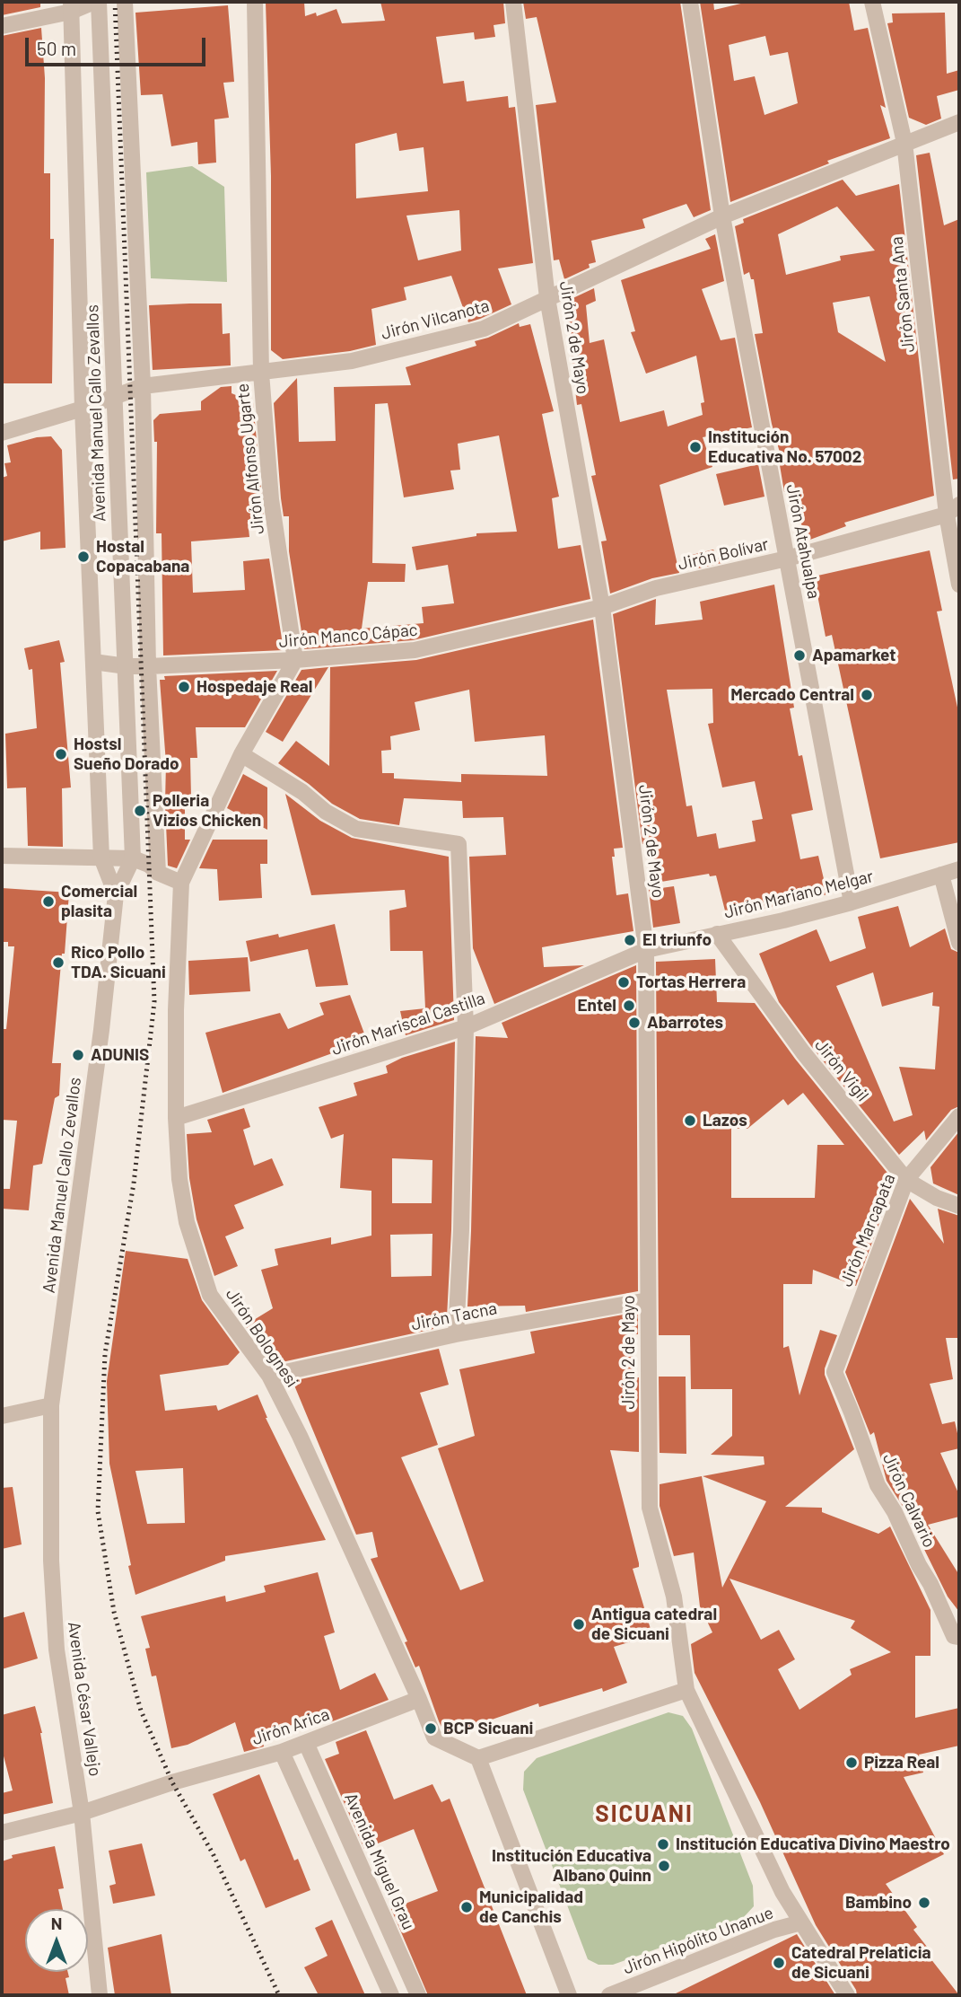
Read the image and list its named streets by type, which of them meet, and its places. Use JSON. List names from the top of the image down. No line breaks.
{"streets":{"street":["Jirón Santa Ana","Jirón Vilcanota","Jirón 2 de Mayo","Avenida Manuel Callo Zevallos","Jirón Alfonso Ugarte","Jirón Atahualpa","Jirón Bolívar","Jirón Manco Cápac","Jirón Mariano Melgar","Jirón Mariscal Castilla","Jirón Vigil","Jirón Marcapata","Jirón Tacna","Jirón Bolognesi","Jirón Calvario","Avenida César Vallejo","Jirón Arica","Avenida Miguel Grau","Jirón Hipólito Unanue"]},"crossings":[["Jirón Santa Ana","Jirón Vilcanota"],["Jirón Santa Ana","Jirón Bolívar"],["Jirón Vilcanota","Jirón 2 de Mayo"],["Jirón Vilcanota","Avenida Manuel Callo Zevallos"],["Jirón Vilcanota","Jirón Alfonso Ugarte"],["Jirón Vilcanota","Jirón Atahualpa"],["Jirón 2 de Mayo","Jirón Bolívar"],["Jirón 2 de Mayo","Jirón Manco Cápac"],["Jirón 2 de Mayo","Jirón Mariano Melgar"],["Jirón 2 de Mayo","Jirón Mariscal Castilla"],["Jirón 2 de Mayo","Jirón Tacna"],["Jirón 2 de Mayo","Jirón Hipólito Unanue"],["Avenida Manuel Callo Zevallos","Jirón Manco Cápac"],["Avenida Manuel Callo Zevallos","Avenida César Vallejo"],["Jirón Alfonso Ugarte","Jirón Manco Cápac"],["Jirón Atahualpa","Jirón Bolívar"],["Jirón Atahualpa","Jirón Mariano Melgar"],["Jirón Bolívar","Jirón Manco Cápac"],["Jirón Mariano Melgar","Jirón Mariscal Castilla"],["Jirón Mariano Melgar","Jirón Vigil"],["Jirón Mariscal Castilla","Jirón Bolognesi"],["Jirón Vigil","Jirón Marcapata"],["Jirón Marcapata","Jirón Calvario"],["Jirón Tacna","Jirón Bolognesi"],["Jirón Bolognesi","Jirón Arica"],["Avenida César Vallejo","Jirón Arica"],["Jirón Arica","Avenida Miguel Grau"]],"districts":["SICUANI"],"places":["Institución Educativa No. 57002","Hostal Copacabana","Apamarket","Hospedaje Real","Mercado Central","Hostsl Sueño Dorado","Polleria Vizios Chicken","Comercial plasita","El triunfo","Rico Pollo TDA. Sicuani","Tortas Herrera","Entel","Abarrotes","ADUNIS","Lazos","Antigua catedral de Sicuani","BCP Sicuani","Pizza Real","Institución Educativa Divino Maestro","Institución Educativa Albano Quinn","Bambino","Municipalidad de Canchis","Catedral Prelaticia de Sicuani"],"scale_bar":"50 m","north":"top"}
